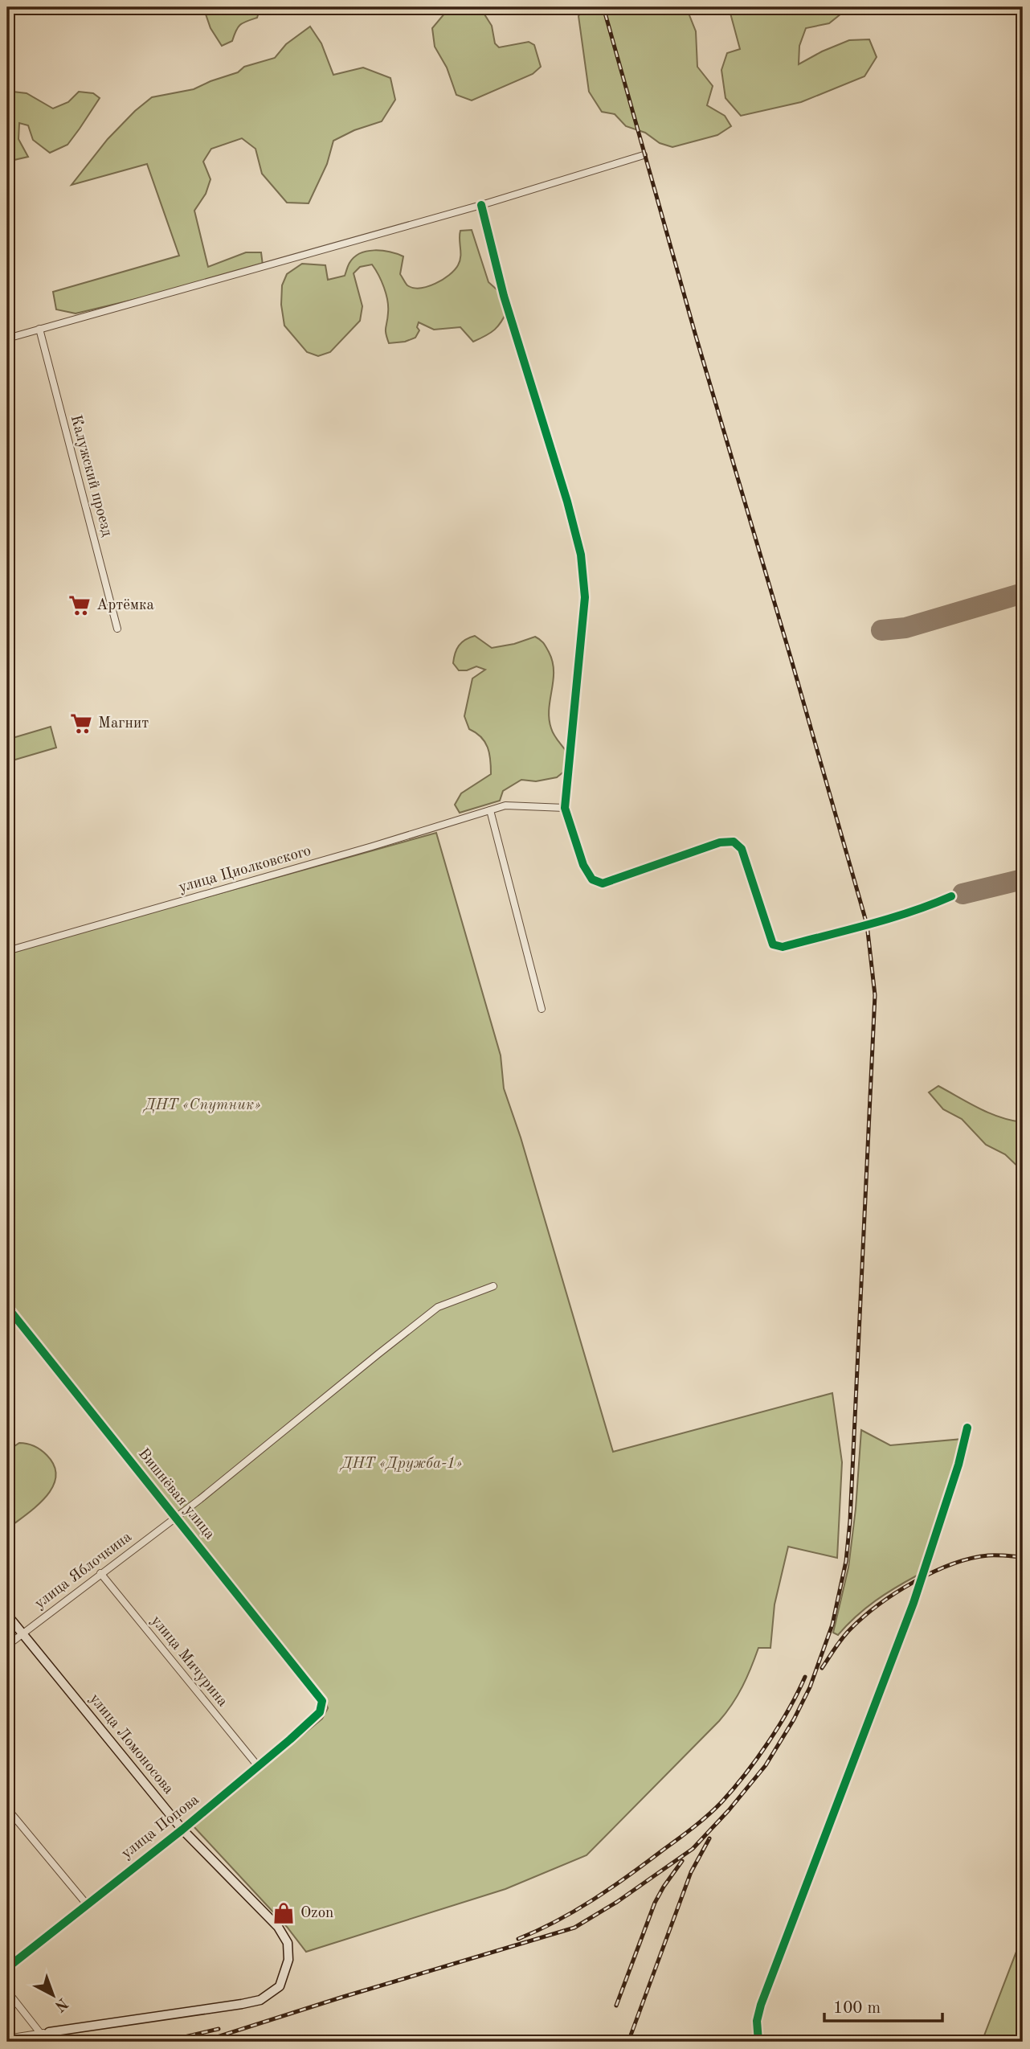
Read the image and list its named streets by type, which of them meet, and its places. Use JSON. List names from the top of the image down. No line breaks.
{"streets":{"street":["Калужский проезд","улица Циолковского","Вишнёвая улица","улица Яблочкина","улица Мичурина","улица Ломоносова","улица Попова"]},"crossings":[["Вишнёвая улица","улица Яблочкина"],["Вишнёвая улица","улица Попова"],["улица Яблочкина","улица Мичурина"],["улица Яблочкина","улица Ломоносова"],["улица Мичурина","улица Попова"],["улица Ломоносова","улица Попова"]],"parks":["ДНТ «Спутник»","ДНТ «Дружба-1»"],"places":{"supermarket":["Артёмка","Магнит"],"shop":["Ozon"]},"scale_bar":"100 m","north":"bottom right"}
